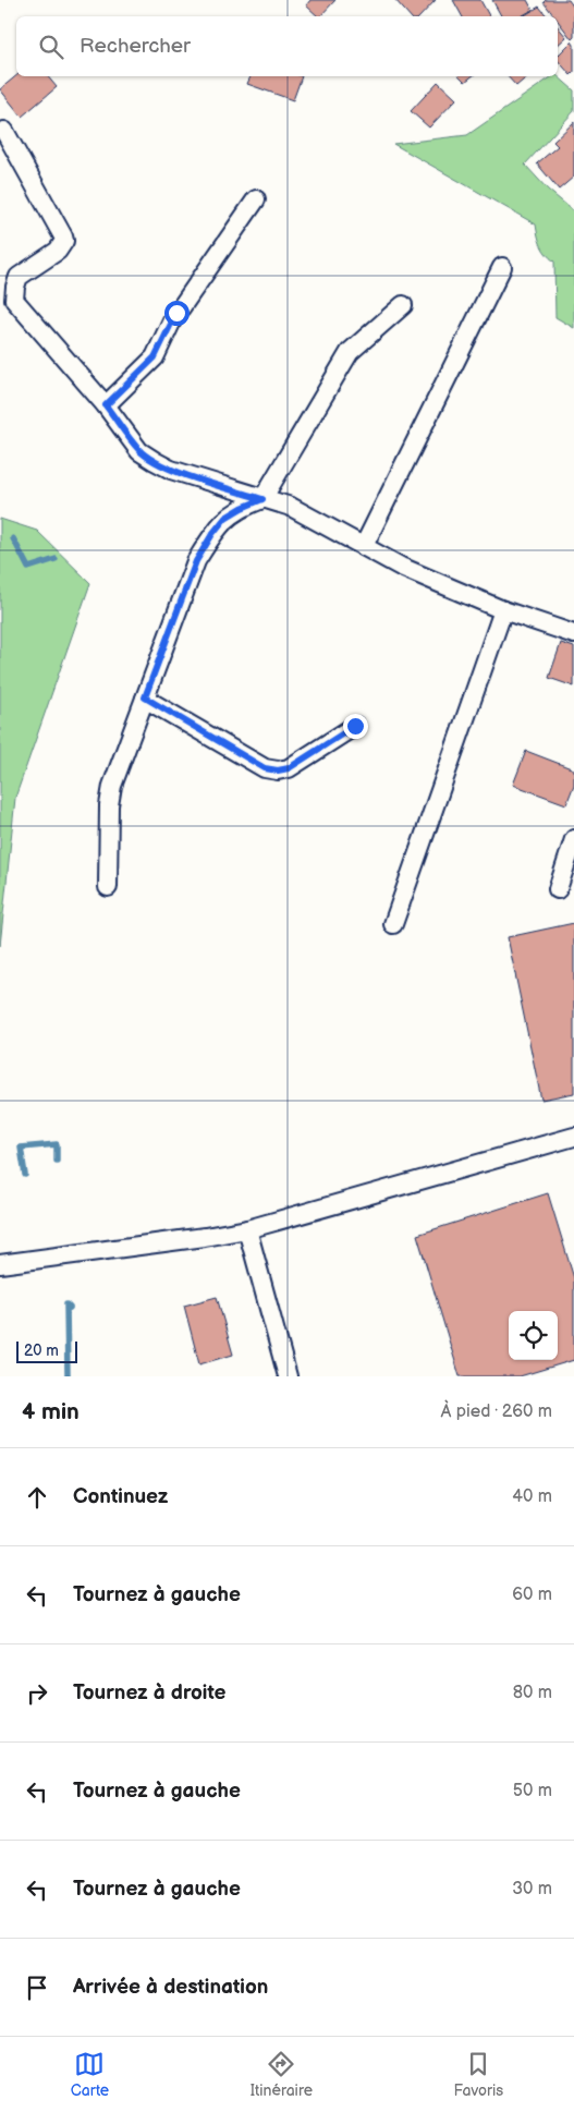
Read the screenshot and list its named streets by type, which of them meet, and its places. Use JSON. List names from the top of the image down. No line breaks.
{"scale_bar":"20 m","page":{"search":"Rechercher","scale":"20 m","heading":["4 min","À pied · 260 m"],"list":[["Continuez","40 m"],["Tournez à gauche","60 m"],["Tournez à droite","80 m"],["Tournez à gauche","50 m"],["Tournez à gauche","30 m"],"Arrivée à destination"],"nav":["Carte","Itinéraire","Favoris"]}}
